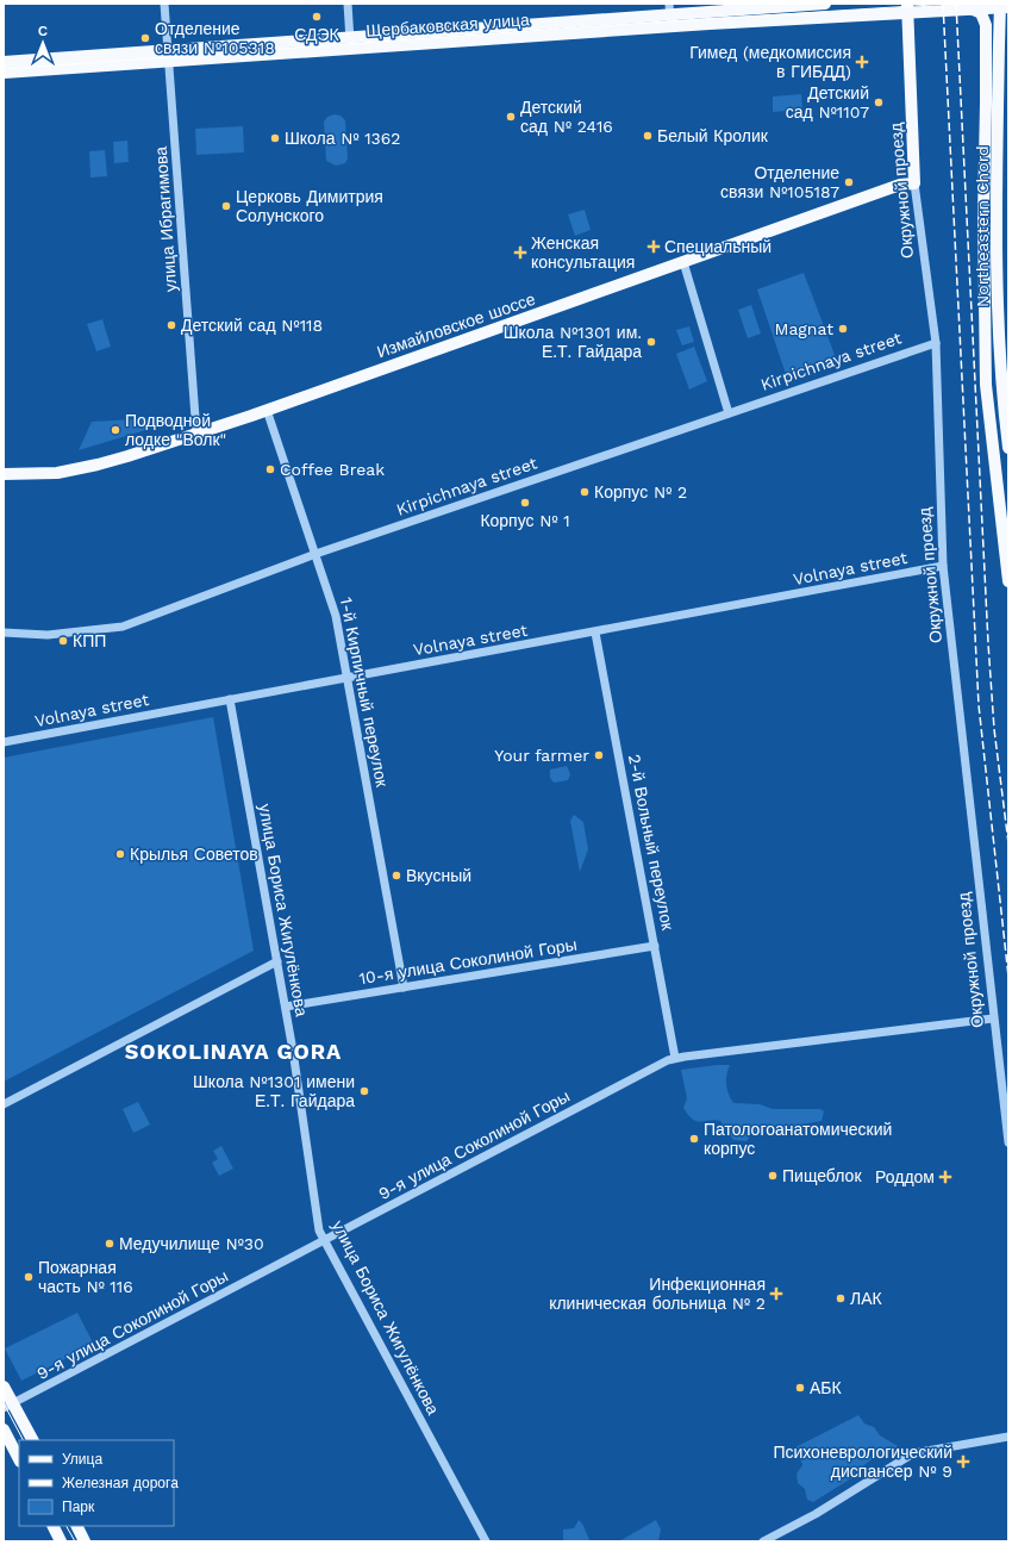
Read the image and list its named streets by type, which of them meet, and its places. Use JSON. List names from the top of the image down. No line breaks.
{"streets":{"main road":["Щербаковская улица","Окружной проезд","Northeastern Chord","Измайловское шоссе"],"street":["улица Ибрагимова","Kirpichnaya street","Volnaya street","1-й Кирпичный переулок","2-й Вольный переулок","улица Бориса Жигулёнкова","10-я улица Соколиной Горы","9-я улица Соколиной Горы"]},"crossings":[["Щербаковская улица","Окружной проезд"],["Щербаковская улица","улица Ибрагимова"],["Окружной проезд","Измайловское шоссе"],["Окружной проезд","Kirpichnaya street"],["Окружной проезд","Volnaya street"],["Окружной проезд","9-я улица Соколиной Горы"],["улица Ибрагимова","Измайловское шоссе"],["Измайловское шоссе","1-й Кирпичный переулок"],["Kirpichnaya street","1-й Кирпичный переулок"],["Volnaya street","1-й Кирпичный переулок"],["Volnaya street","2-й Вольный переулок"],["Volnaya street","улица Бориса Жигулёнкова"],["1-й Кирпичный переулок","10-я улица Соколиной Горы"],["2-й Вольный переулок","10-я улица Соколиной Горы"],["2-й Вольный переулок","9-я улица Соколиной Горы"],["улица Бориса Жигулёнкова","10-я улица Соколиной Горы"],["улица Бориса Жигулёнкова","9-я улица Соколиной Горы"]],"districts":["SOKOLINAYA GORA"],"places":{"other":["СДЭК","Отделение связи №105318","Детский сад №1107","Детский сад № 2416","Белый Кролик","Школа № 1362","Отделение связи №105187","Церковь Димитрия Солунского","Детский сад №118","Magnat","Школа №1301 им. Е.Т. Гайдара","Подводной лодке \"Волк\"","Coffee Break","Корпус № 2","Корпус № 1","КПП","Your farmer","Крылья Советов","Вкусный","Школа №1301 имени Е.Т. Гайдара","Патологоанатомический корпус","Пищеблок","Медучилище №30","Пожарная часть № 116","ЛАК","АБК"],"health":["Гимед (медкомиссия в ГИБДД)","Специальный","Женская консультация","Роддом","Инфекционная клиническая больница № 2","Психоневрологический диспансер № 9"]},"legend":["Улица","Железная дорога","Парк"],"north":"top"}
